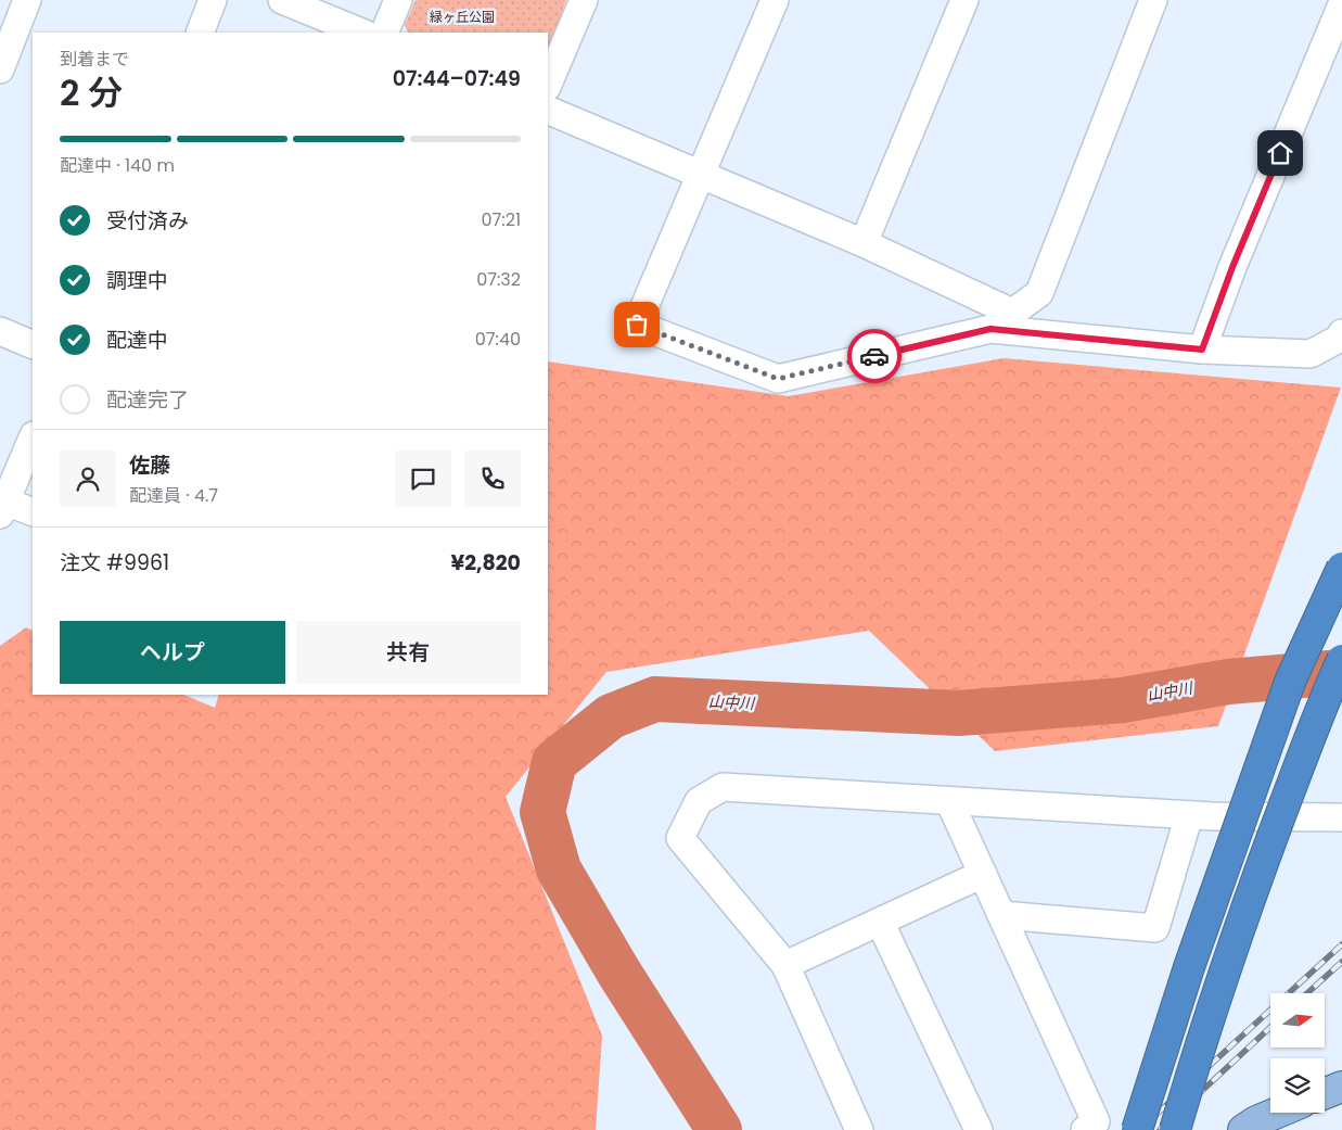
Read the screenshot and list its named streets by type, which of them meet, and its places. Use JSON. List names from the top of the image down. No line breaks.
{"water":["山中川"],"parks":["緑ヶ丘公園"],"north":"right","page":{"heading":["2 分","到着まで","07:44–07:49"],"panel":["佐藤","配達員 · 4.7","注文 #9961","¥2,820"],"bar":"配達中 · 140 m","list":[["受付済み","07:21"],["調理中","07:32"],["配達中","07:40"],"配達完了"],"buttons":["ヘルプ","共有"]}}
